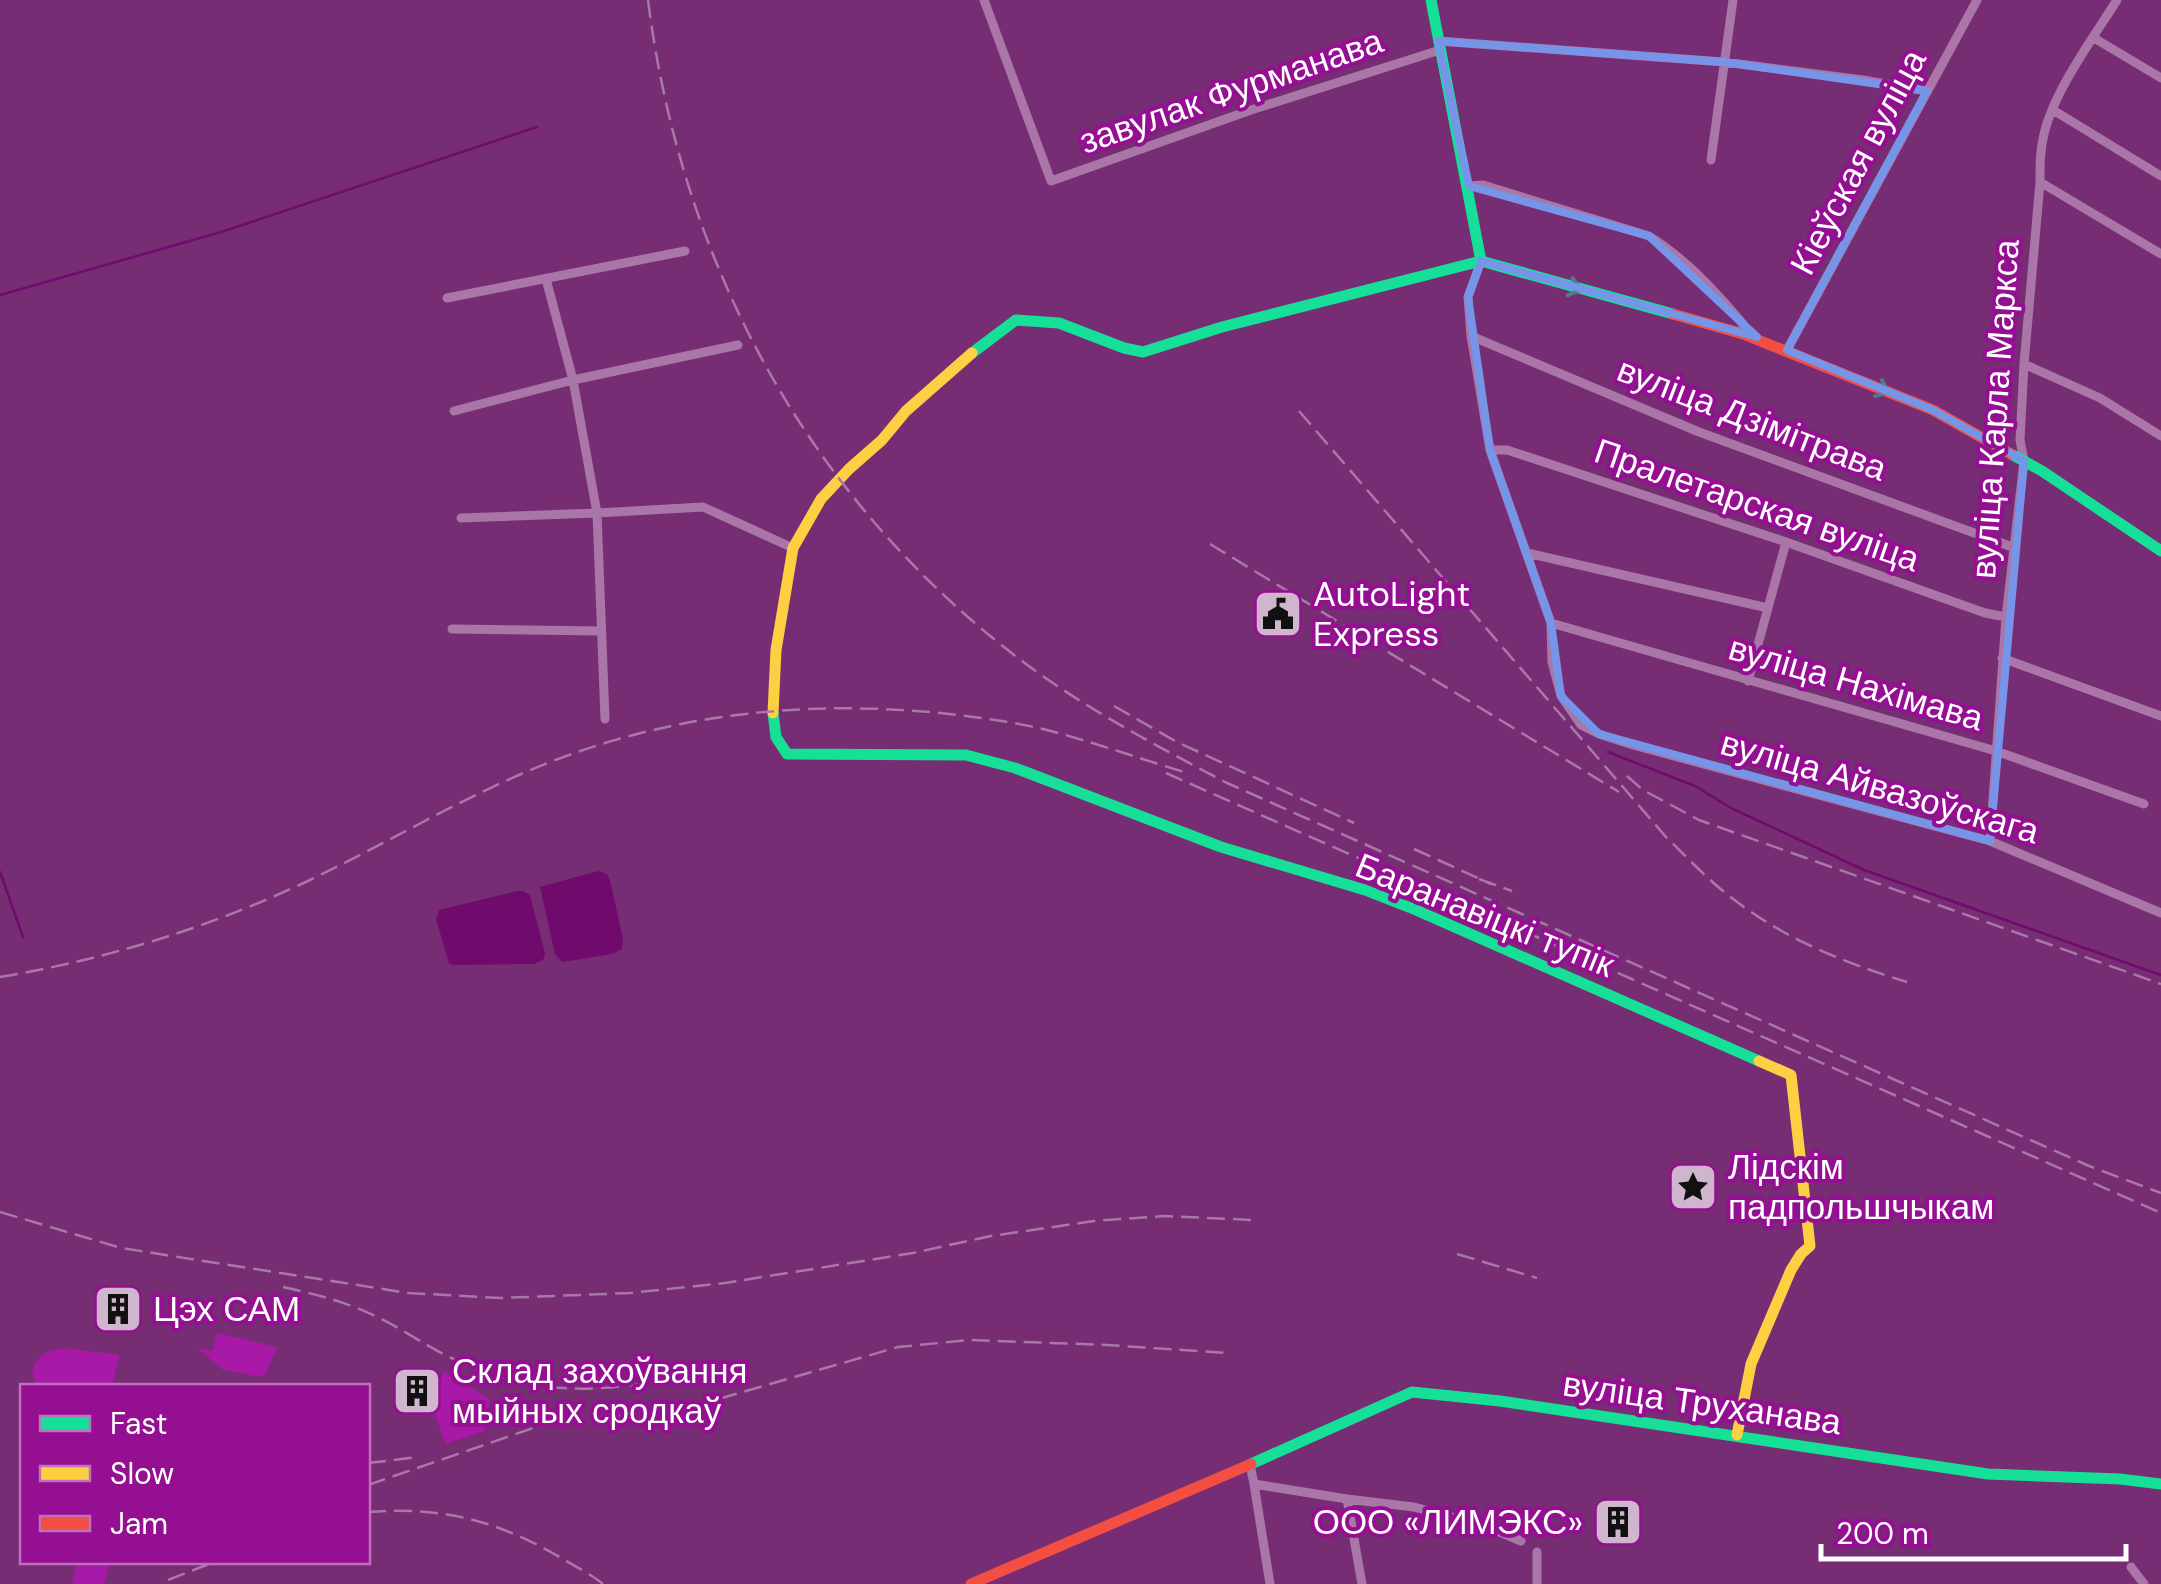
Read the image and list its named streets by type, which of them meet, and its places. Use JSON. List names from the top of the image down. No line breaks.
{"streets":{"street":["завулак Фурманава","Кіеўская вуліца","вуліца Карла Маркса","вуліца Дзімітрава","Пралетарская вуліца","вуліца Нахімава","вуліца Айвазоўскага","Баранавіцкі тупік","вуліца Труханава"]},"crossings":[["вуліца Карла Маркса","вуліца Дзімітрава"],["вуліца Карла Маркса","Пралетарская вуліца"],["вуліца Карла Маркса","вуліца Нахімава"],["вуліца Карла Маркса","вуліца Айвазоўскага"],["вуліца Нахімава","вуліца Айвазоўскага"],["Баранавіцкі тупік","вуліца Труханава"]],"places":{"public building":["AutoLight Express"],"place":["Лідскім падпольшчыкам"],"building":["Цэх САМ","Склад захоўвання мыйных сродкаў","ООО «ЛИМЭКС»"]},"legend":["Fast","Slow","Jam"],"scale_bar":"200 m"}
